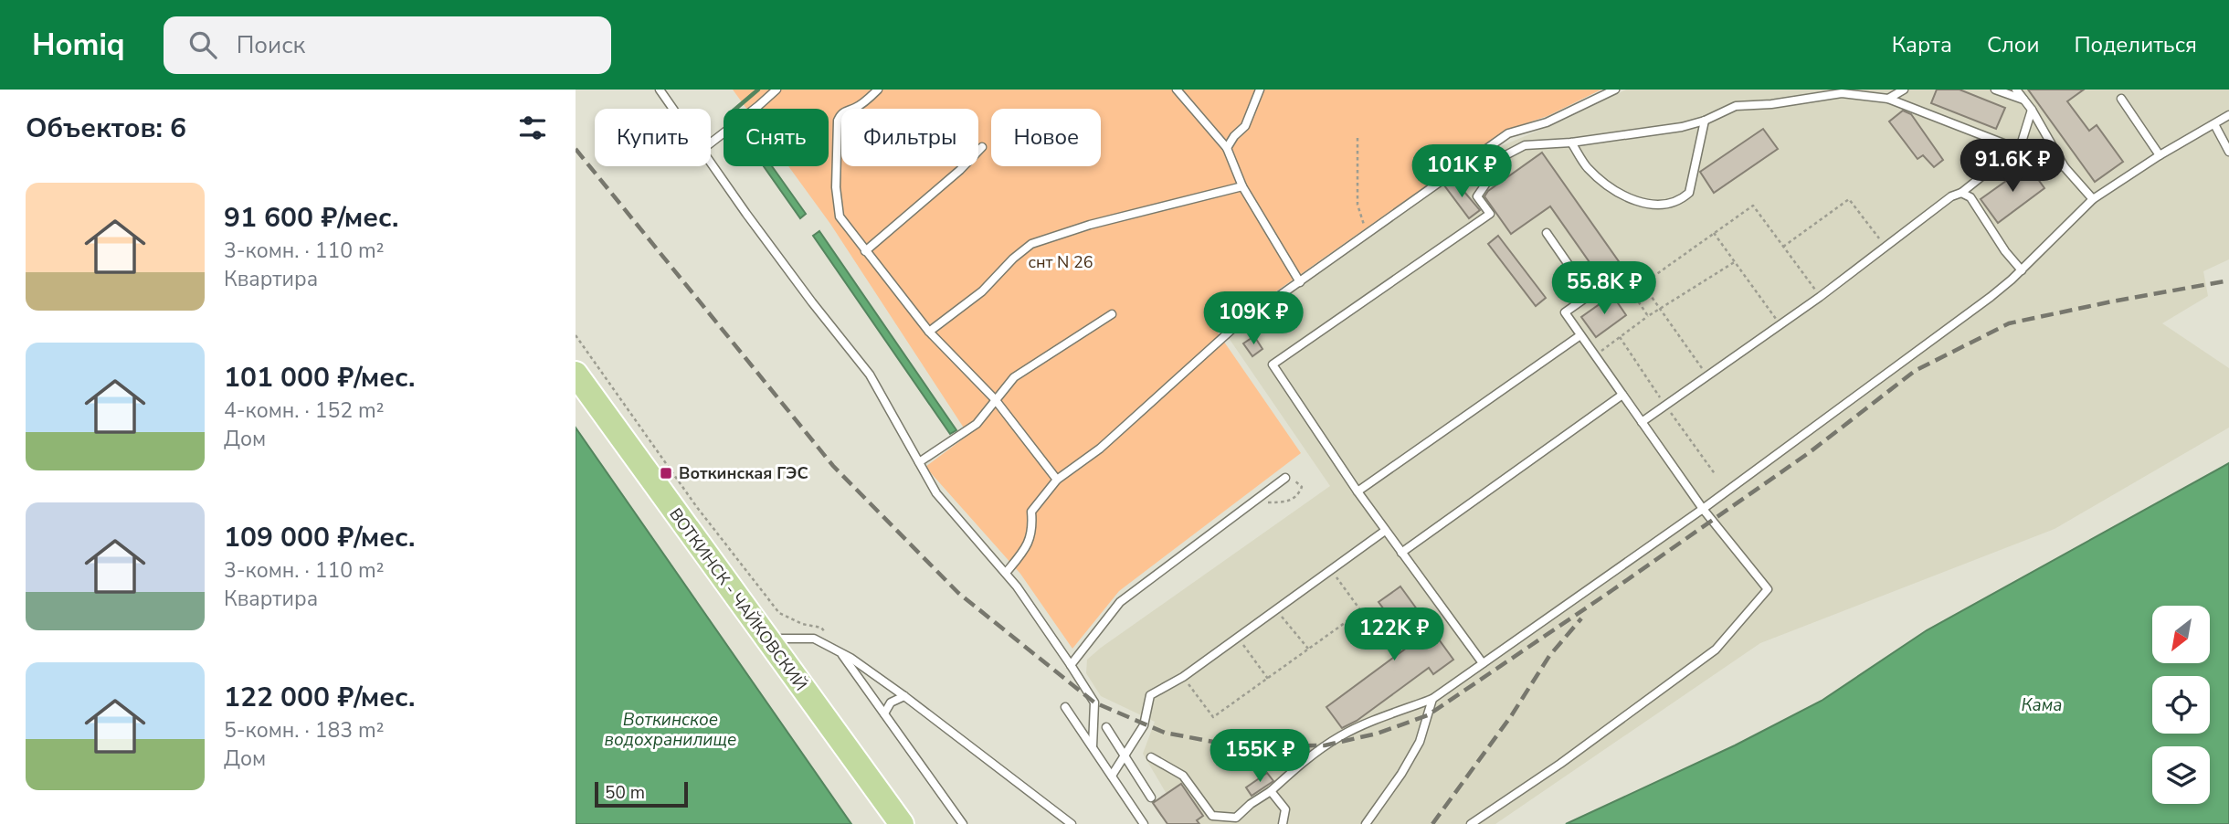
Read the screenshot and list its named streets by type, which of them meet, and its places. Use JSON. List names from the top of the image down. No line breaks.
{"streets":{"main road":["ВОТКИНСК - ЧАЙКОВСКИЙ"]},"water":["Кама","Воткинское водохранилище"],"parks":["снт N 26"],"places":{"transit":["Воткинская ГЭС"]},"scale_bar":"50 m","north":"bottom left","page":{"header":"Homiq","search":"Поиск","nav":["Карта","Слои","Поделиться"],"heading":"Объектов: 6","chip":["Купить","Снять","Фильтры","Новое"],"price":["91.6K ₽","101K ₽","55.8K ₽","109K ₽","122K ₽","155K ₽"],"list":[{"name":"91 600 ₽/мес.","note":"3-комн. · 110 m² · Квартира"},{"name":"101 000 ₽/мес.","note":"4-комн. · 152 m² · Дом"},{"name":"109 000 ₽/мес.","note":"3-комн. · 110 m² · Квартира"},{"name":"122 000 ₽/мес.","note":"5-комн. · 183 m² · Дом"}],"scale":"50 m"}}
